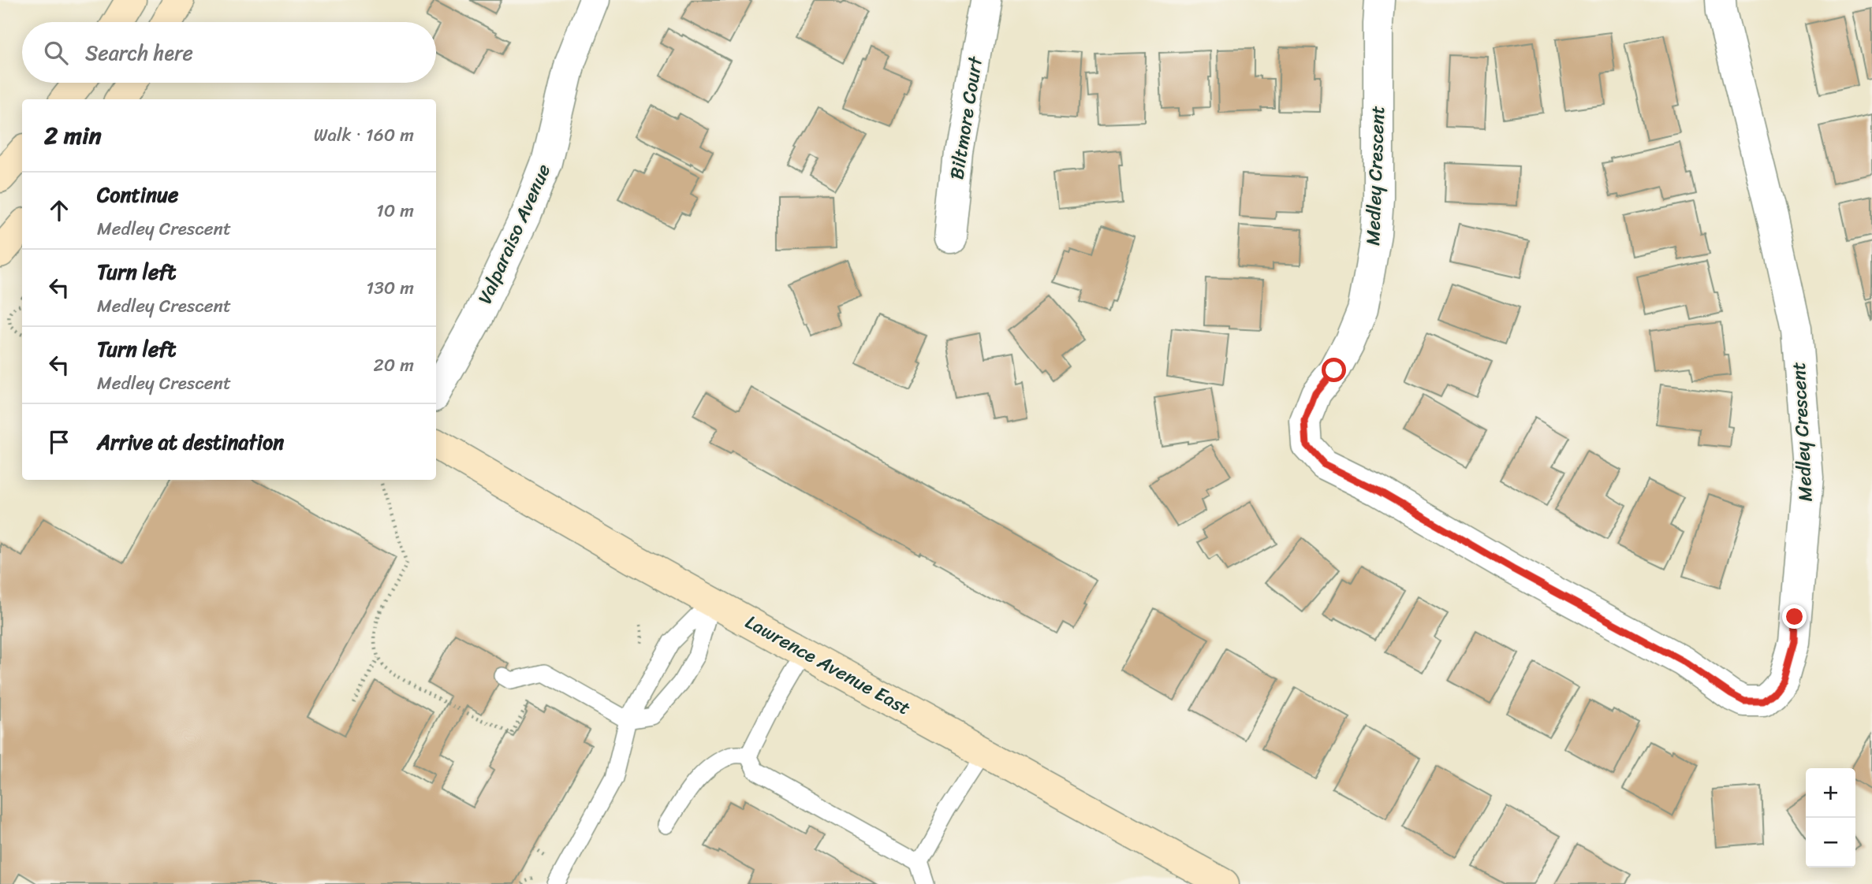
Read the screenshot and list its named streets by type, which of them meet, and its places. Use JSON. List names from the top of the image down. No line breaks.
{"streets":{"main road":["Lawrence Avenue East"],"street":["Biltmore Court","Medley Crescent","Valparaiso Avenue"]},"page":{"search":"Search here","heading":["2 min","Walk · 160 m"],"list":[["Continue","Medley Crescent","10 m"],["Turn left","Medley Crescent","130 m"],["Turn left","Medley Crescent","20 m"],"Arrive at destination"],"map_buttons":["+","−"]}}
